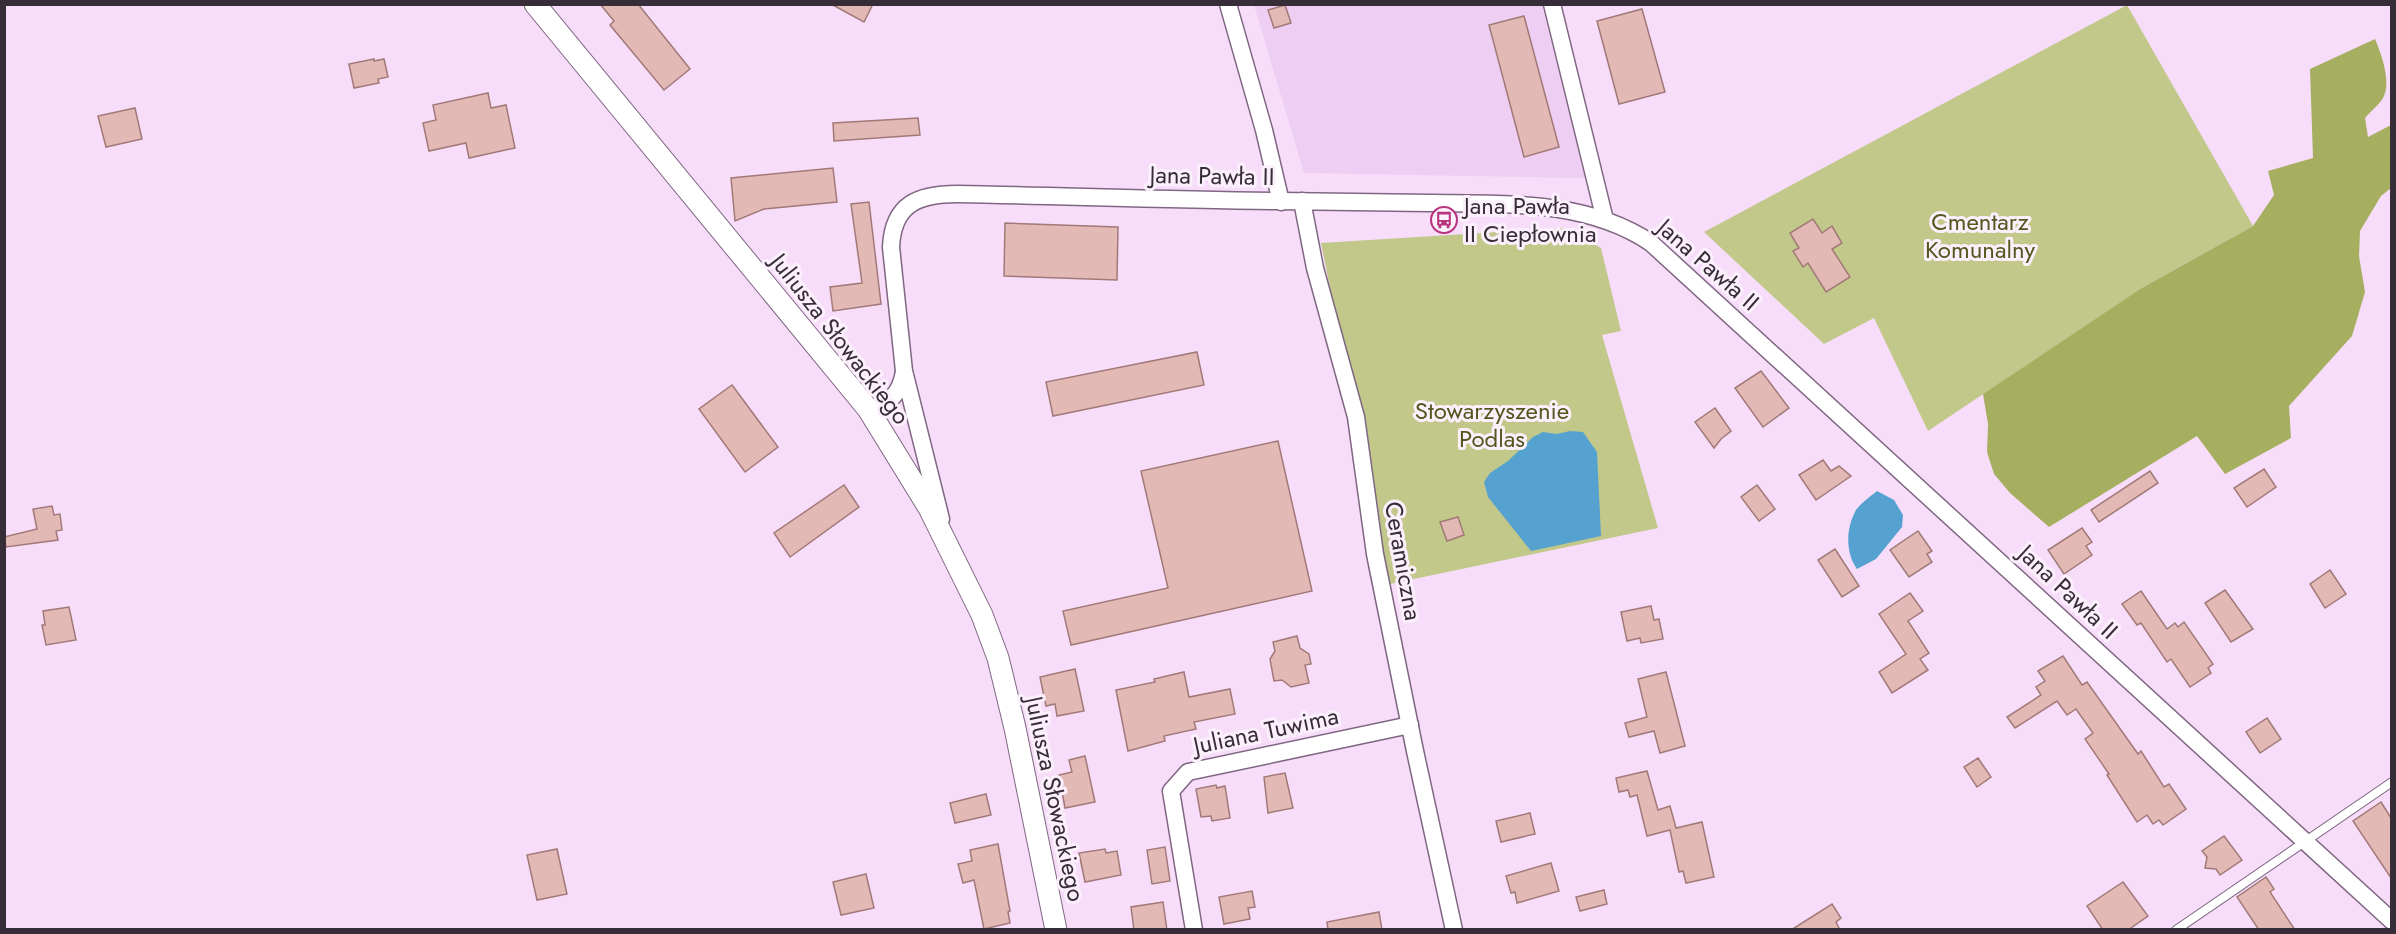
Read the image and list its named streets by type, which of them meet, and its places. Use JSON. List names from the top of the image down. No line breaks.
{"streets":{"street":["Jana Pawła II","Juliusza Słowackiego","Ceramiczna","Juliana Tuwima"]},"crossings":[["Jana Pawła II","Juliusza Słowackiego"],["Jana Pawła II","Ceramiczna"],["Ceramiczna","Juliana Tuwima"]],"parks":["Cmentarz Komunalny","Stowarzyszenie Podlas"],"places":{"bus stop":["Jana Pawła II Ciepłownia"]}}
